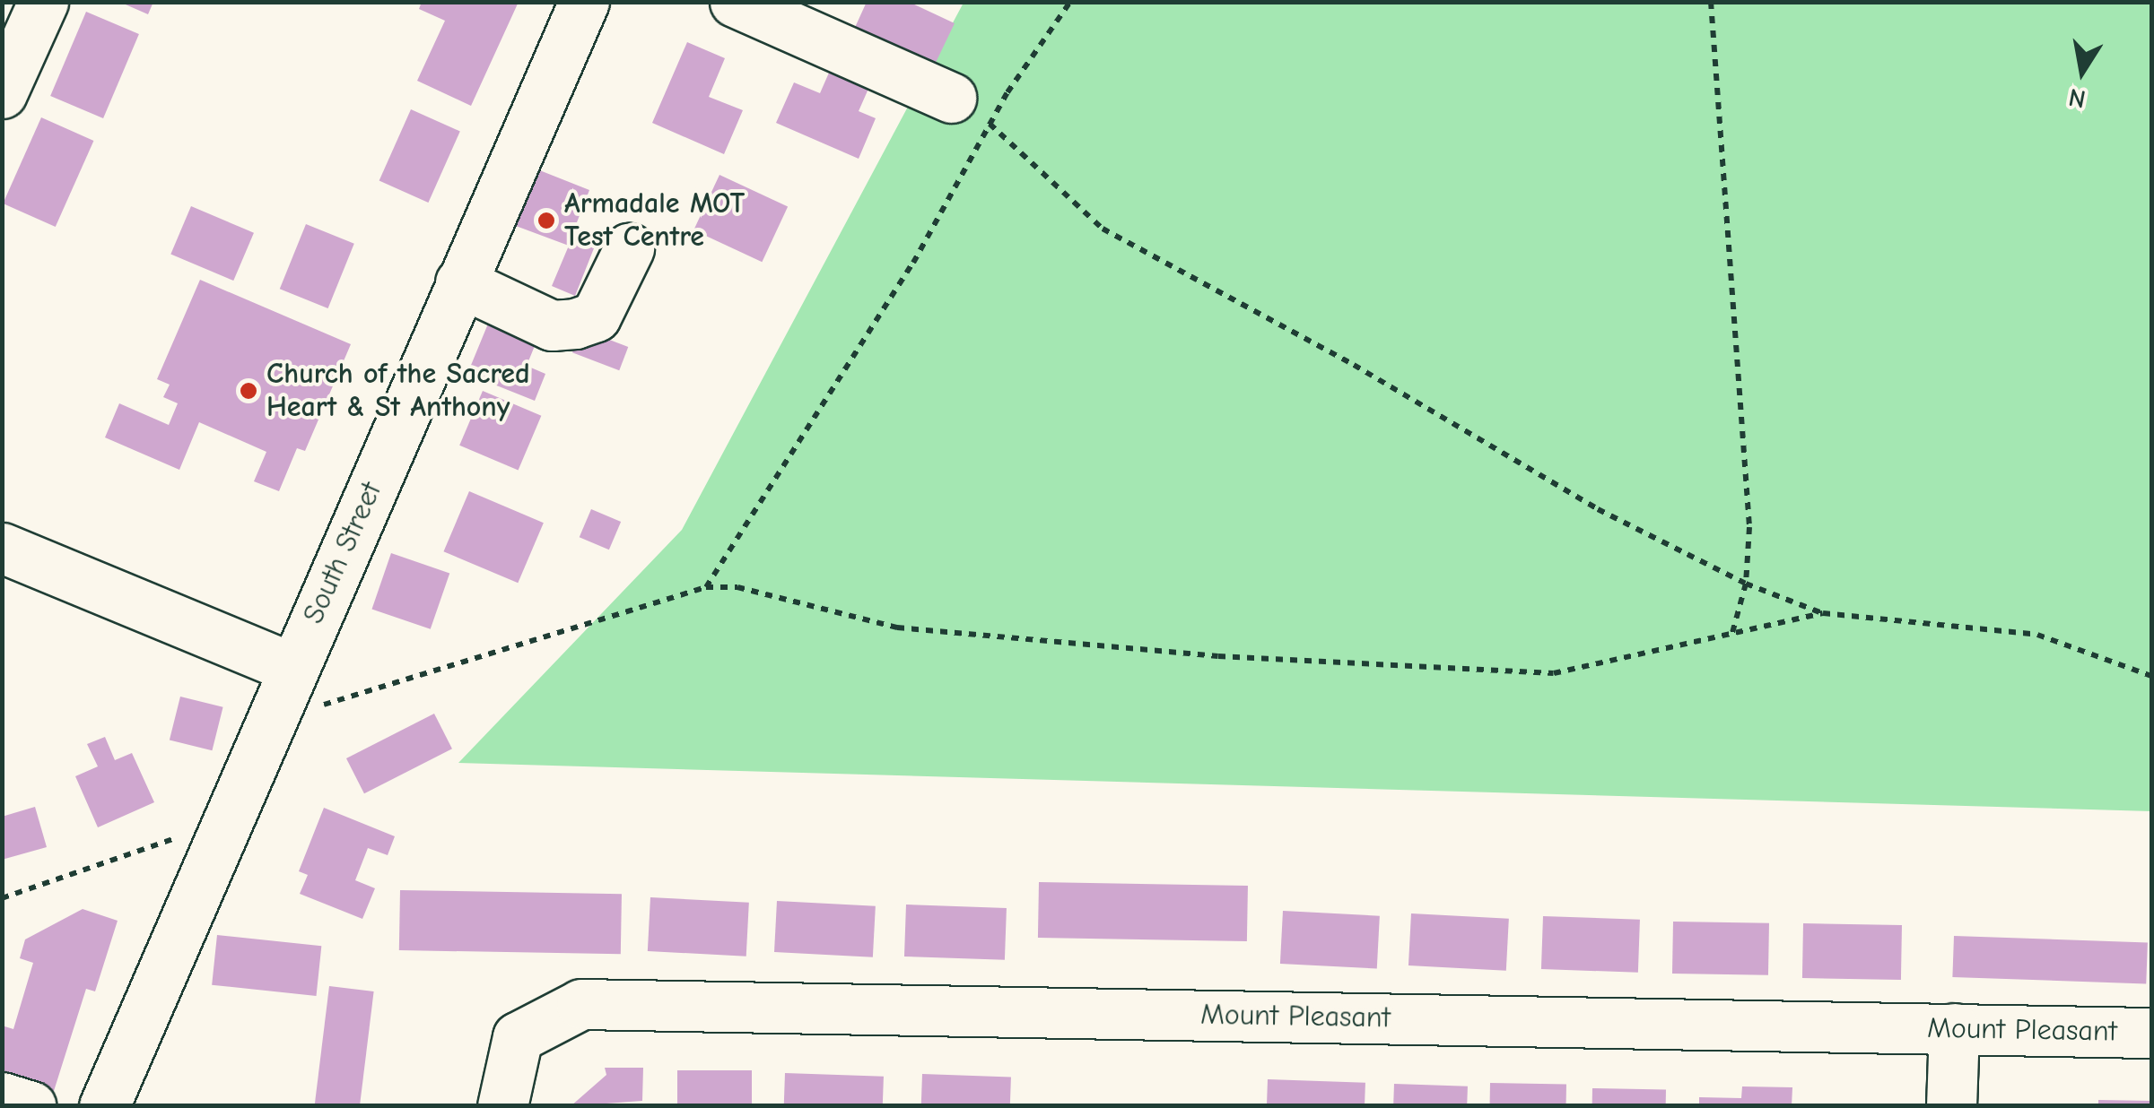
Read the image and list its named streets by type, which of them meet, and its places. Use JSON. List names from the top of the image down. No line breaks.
{"streets":{"street":["South Street","Mount Pleasant"]},"places":["Armadale MOT Test Centre","Church of the Sacred Heart & St Anthony"],"north":"bottom"}
